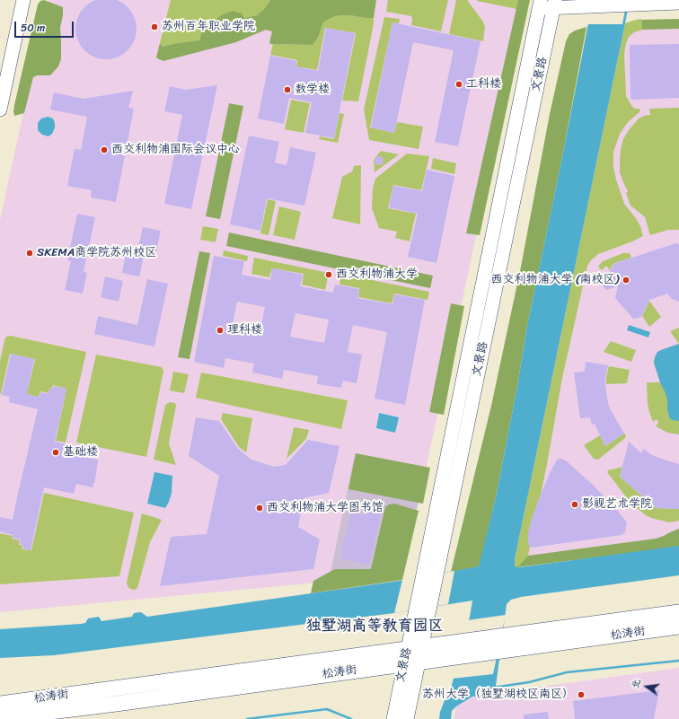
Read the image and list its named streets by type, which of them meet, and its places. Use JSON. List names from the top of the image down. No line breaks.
{"streets":{"main road":["文景路","松涛街"]},"crossings":[["文景路","松涛街"]],"districts":["独墅湖高等教育园区"],"places":["苏州百年职业学院","工科楼","数学楼","西交利物浦国际会议中心","SKEMA商学院苏州校区","西交利物浦大学","西交利物浦大学 (南校区)","理科楼","基础楼","影视艺术学院","西交利物浦大学图书馆","苏州大学（独墅湖校区南区）"],"scale_bar":"50 m","north":"left"}
